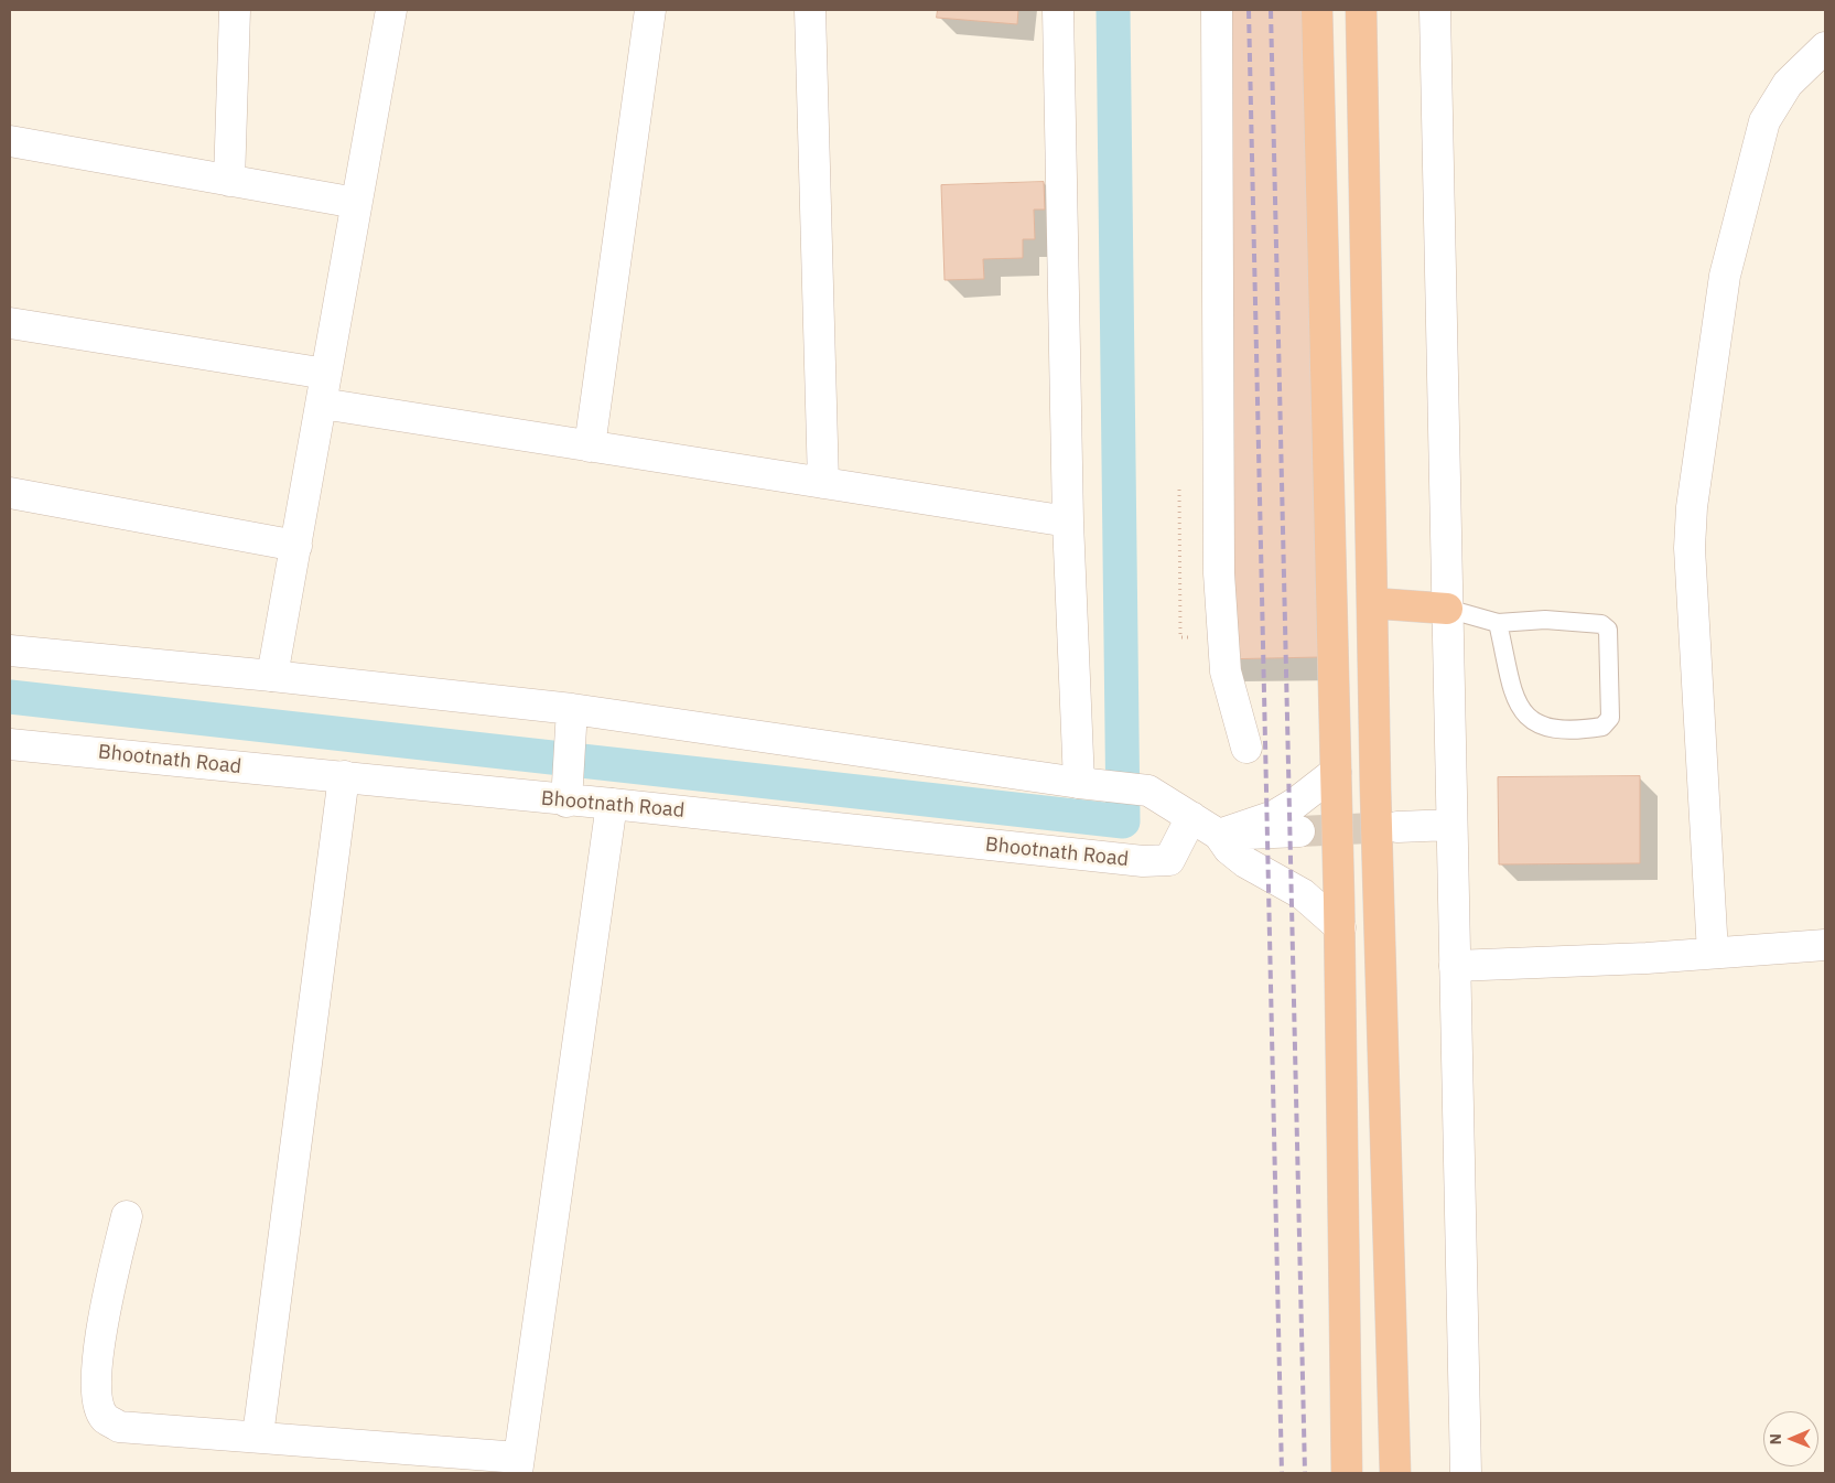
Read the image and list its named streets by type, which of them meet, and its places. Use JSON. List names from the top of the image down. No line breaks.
{"streets":{"street":["Bhootnath Road"]},"north":"left"}
